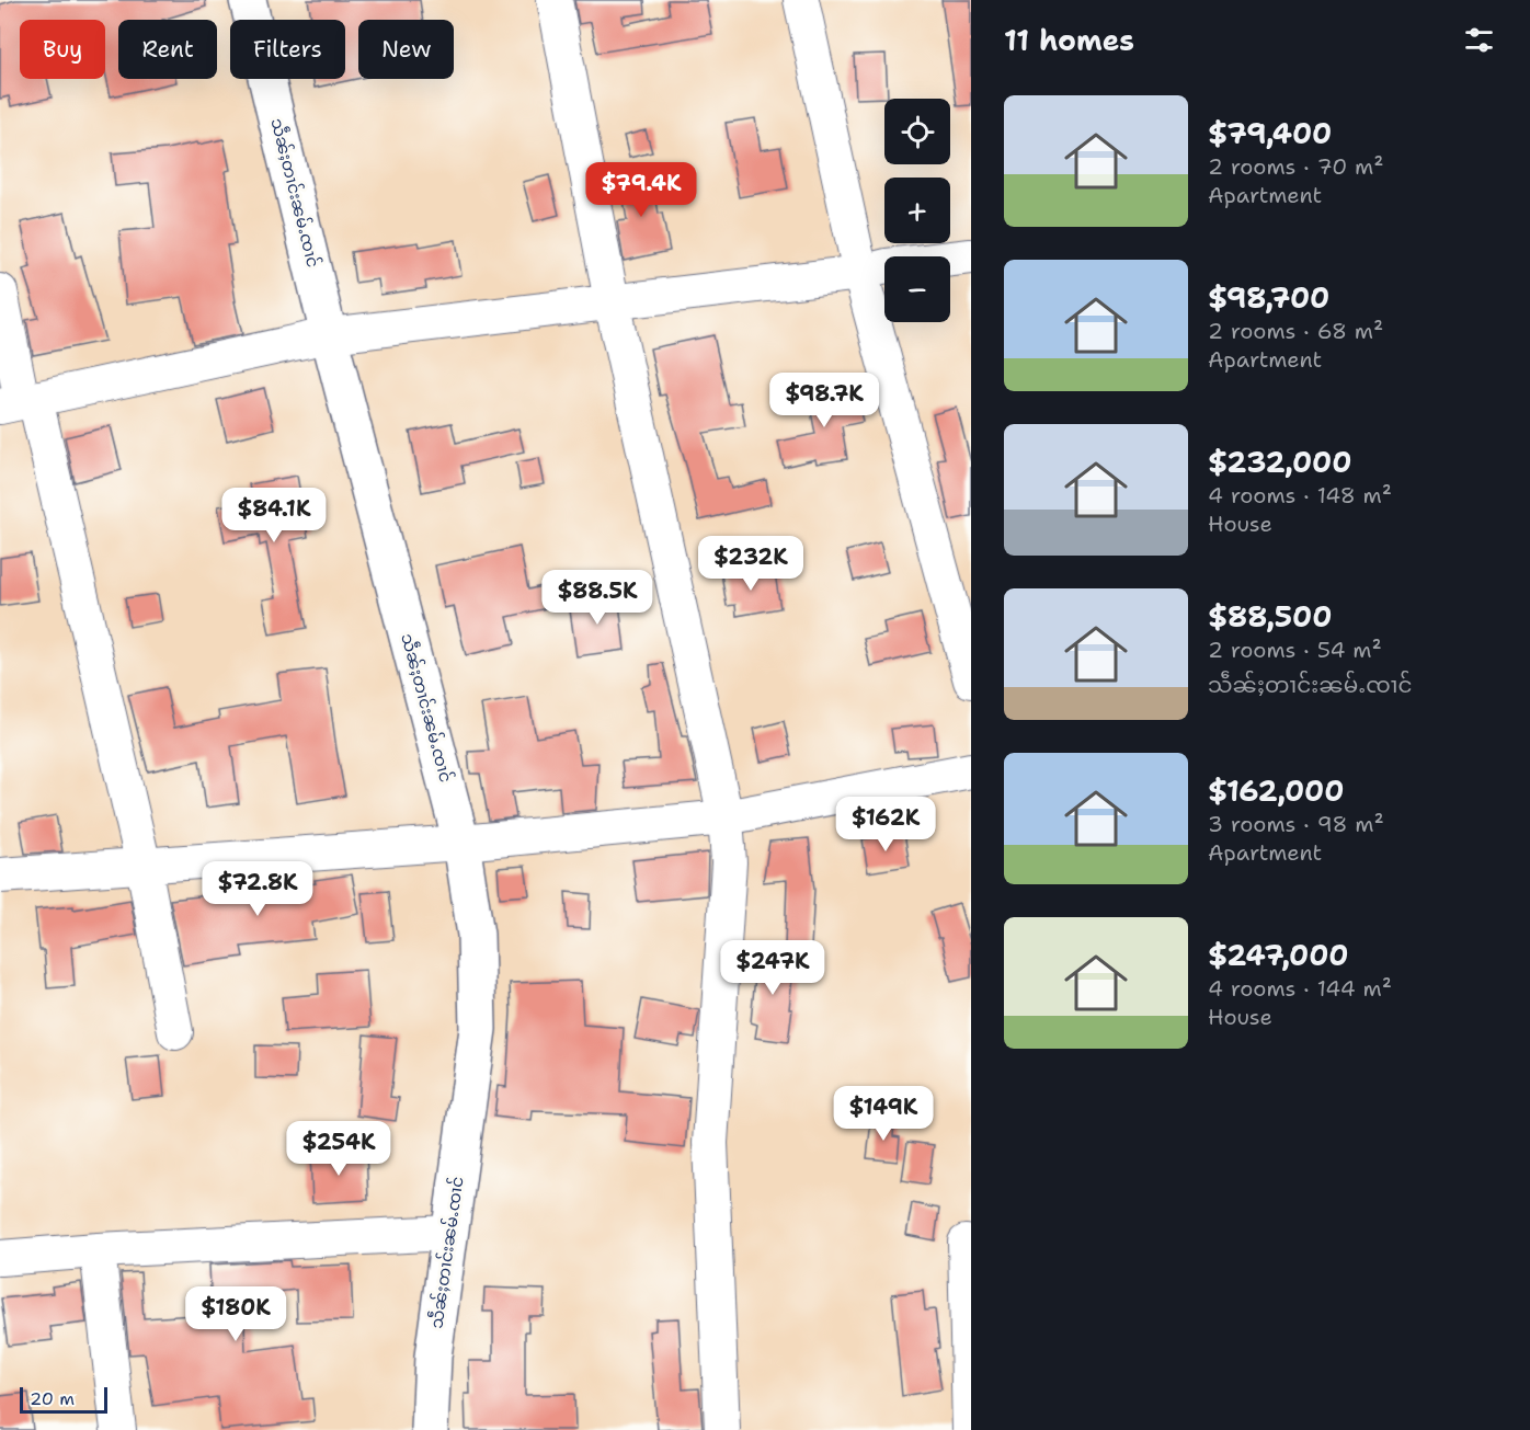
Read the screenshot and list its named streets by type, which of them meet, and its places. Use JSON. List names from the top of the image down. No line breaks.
{"streets":{"highway":["သဵၼ်ႈတၢင်းၼမ်ႉၸၢင်"]},"scale_bar":"20 m","page":{"heading":"11 homes","chip":["Buy","Rent","Filters","New"],"list":[{"name":"$79,400","note":"2 rooms · 70 m² · Apartment"},{"name":"$98,700","note":"2 rooms · 68 m² · Apartment"},{"name":"$232,000","note":"4 rooms · 148 m² · House"},{"name":"$88,500","note":"2 rooms · 54 m² · သဵၼ်ႈတၢင်းၼမ်ႉၸၢင်"},{"name":"$162,000","note":"3 rooms · 98 m² · Apartment"},{"name":"$247,000","note":"4 rooms · 144 m² · House"}],"map_buttons":["+","−"],"price":["$79.4K","$98.7K","$84.1K","$232K","$88.5K","$162K","$72.8K","$247K","$149K","$254K","$180K"],"scale":"20 m"}}
